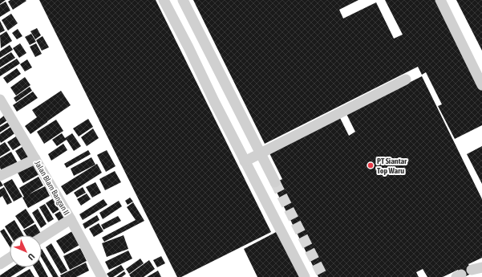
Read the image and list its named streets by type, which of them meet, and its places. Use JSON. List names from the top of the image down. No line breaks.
{"streets":{"street":["Jalan Blam Bangan II"]},"places":["PT Siantar Top Waru"],"north":"bottom right"}
